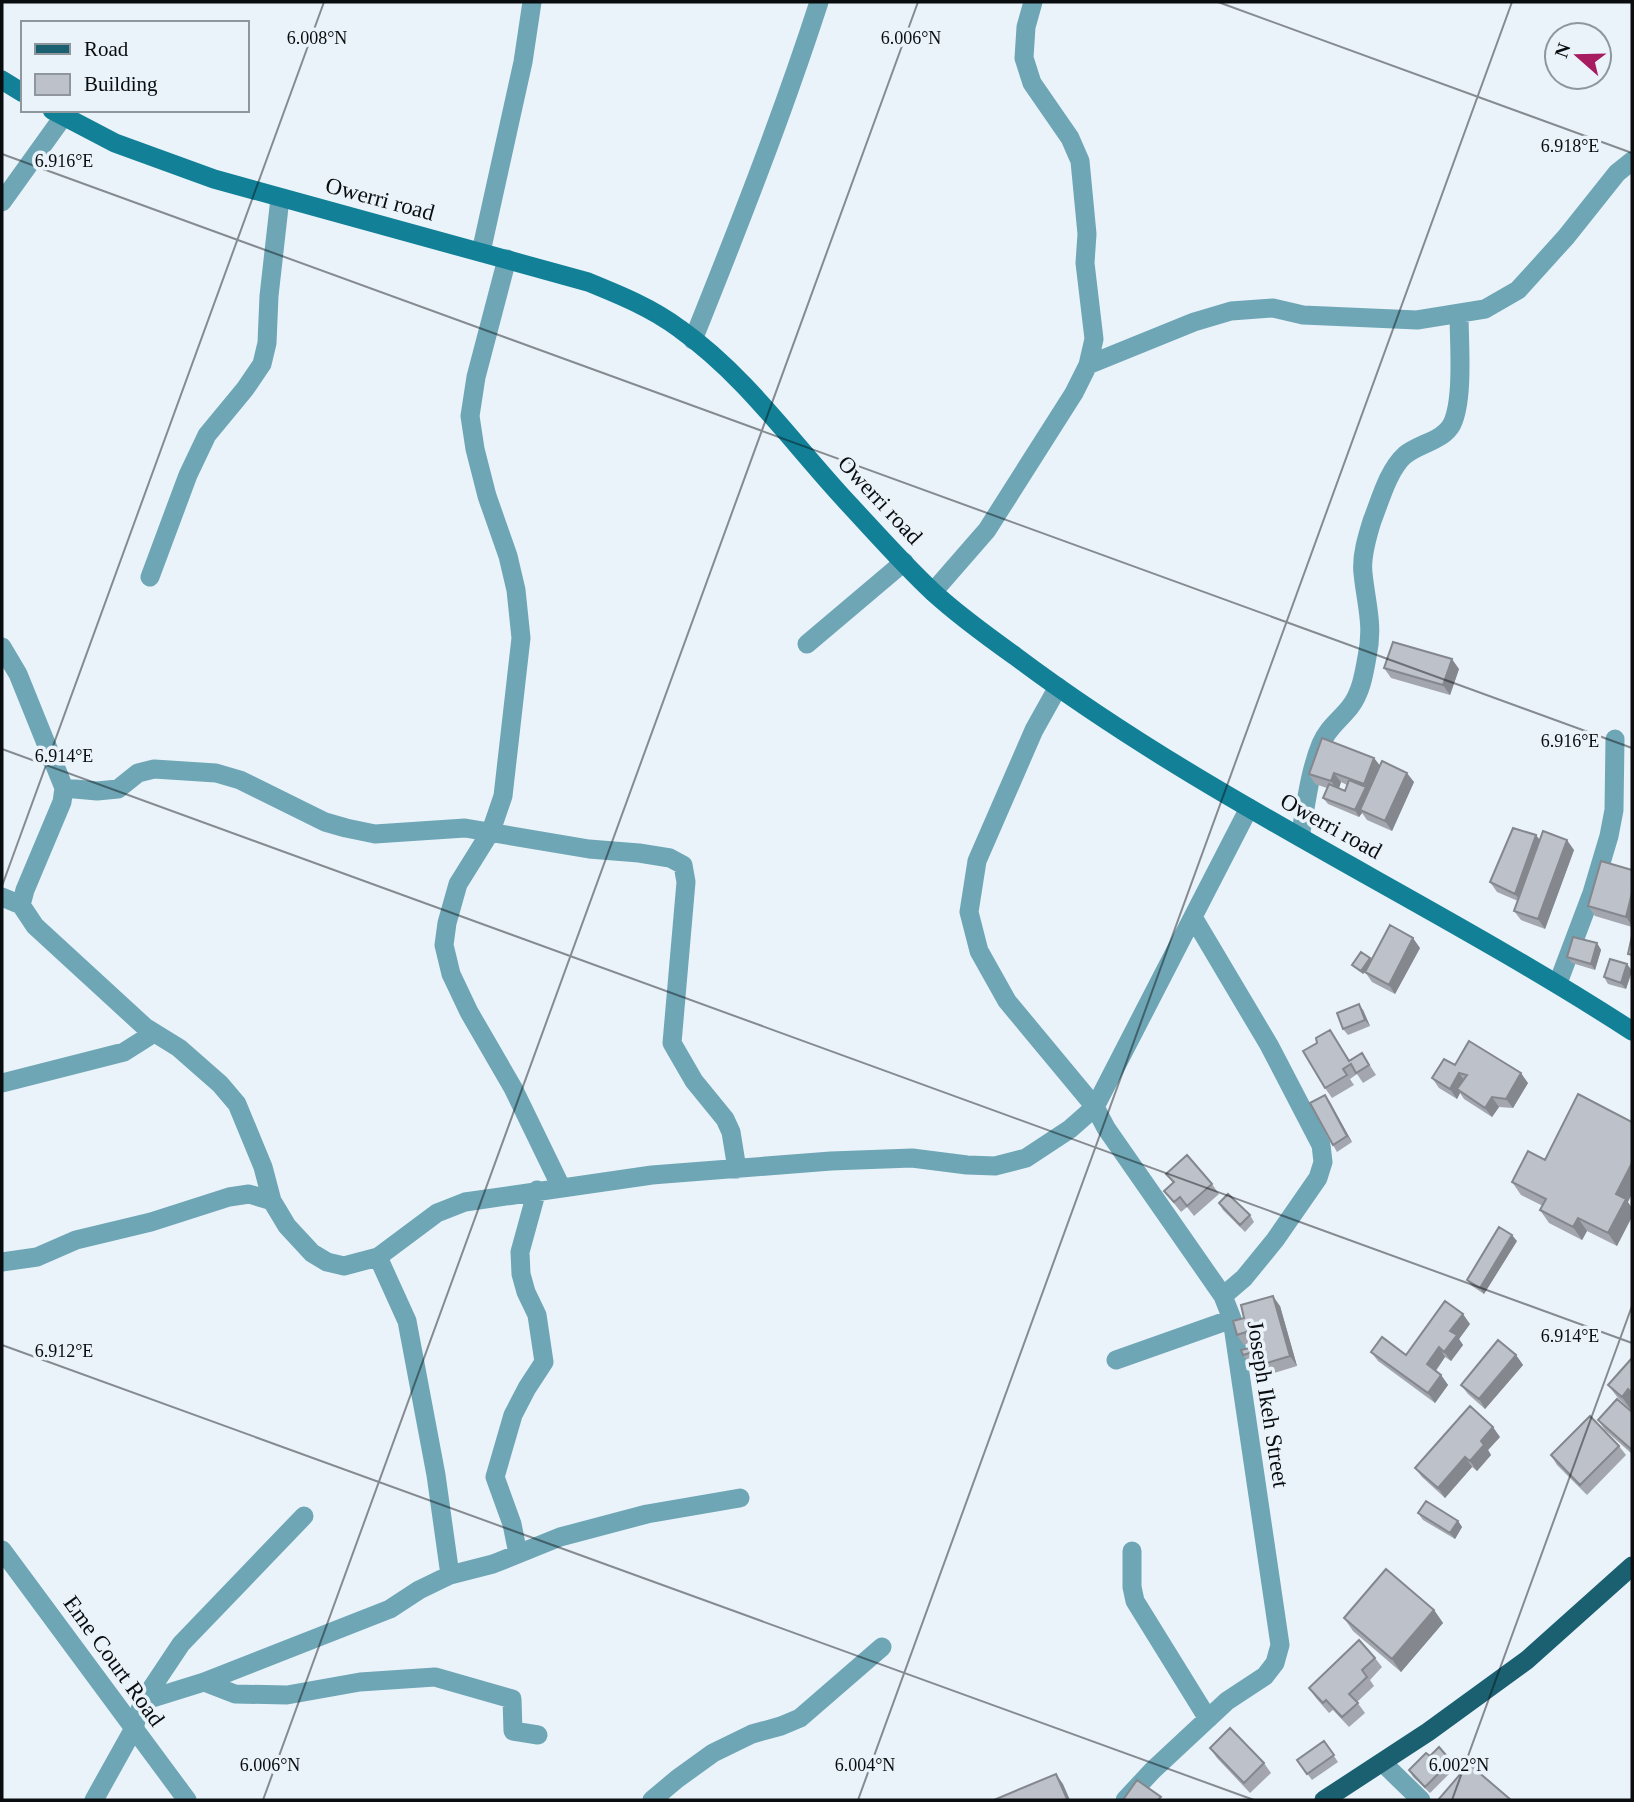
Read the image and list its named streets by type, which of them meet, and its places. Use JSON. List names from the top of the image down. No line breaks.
{"streets":{"main road":["Owerri road"],"street":["Joseph Ikeh Street","Eme Court Road"]},"crossings":[["Owerri road","Joseph Ikeh Street"]],"legend":["Road","Building"],"north":"left","coordinates":["6.008°N","6.006°N","6.918°E","6.916°E","6.914°E","6.912°E","6.004°N","6.002°N"]}
